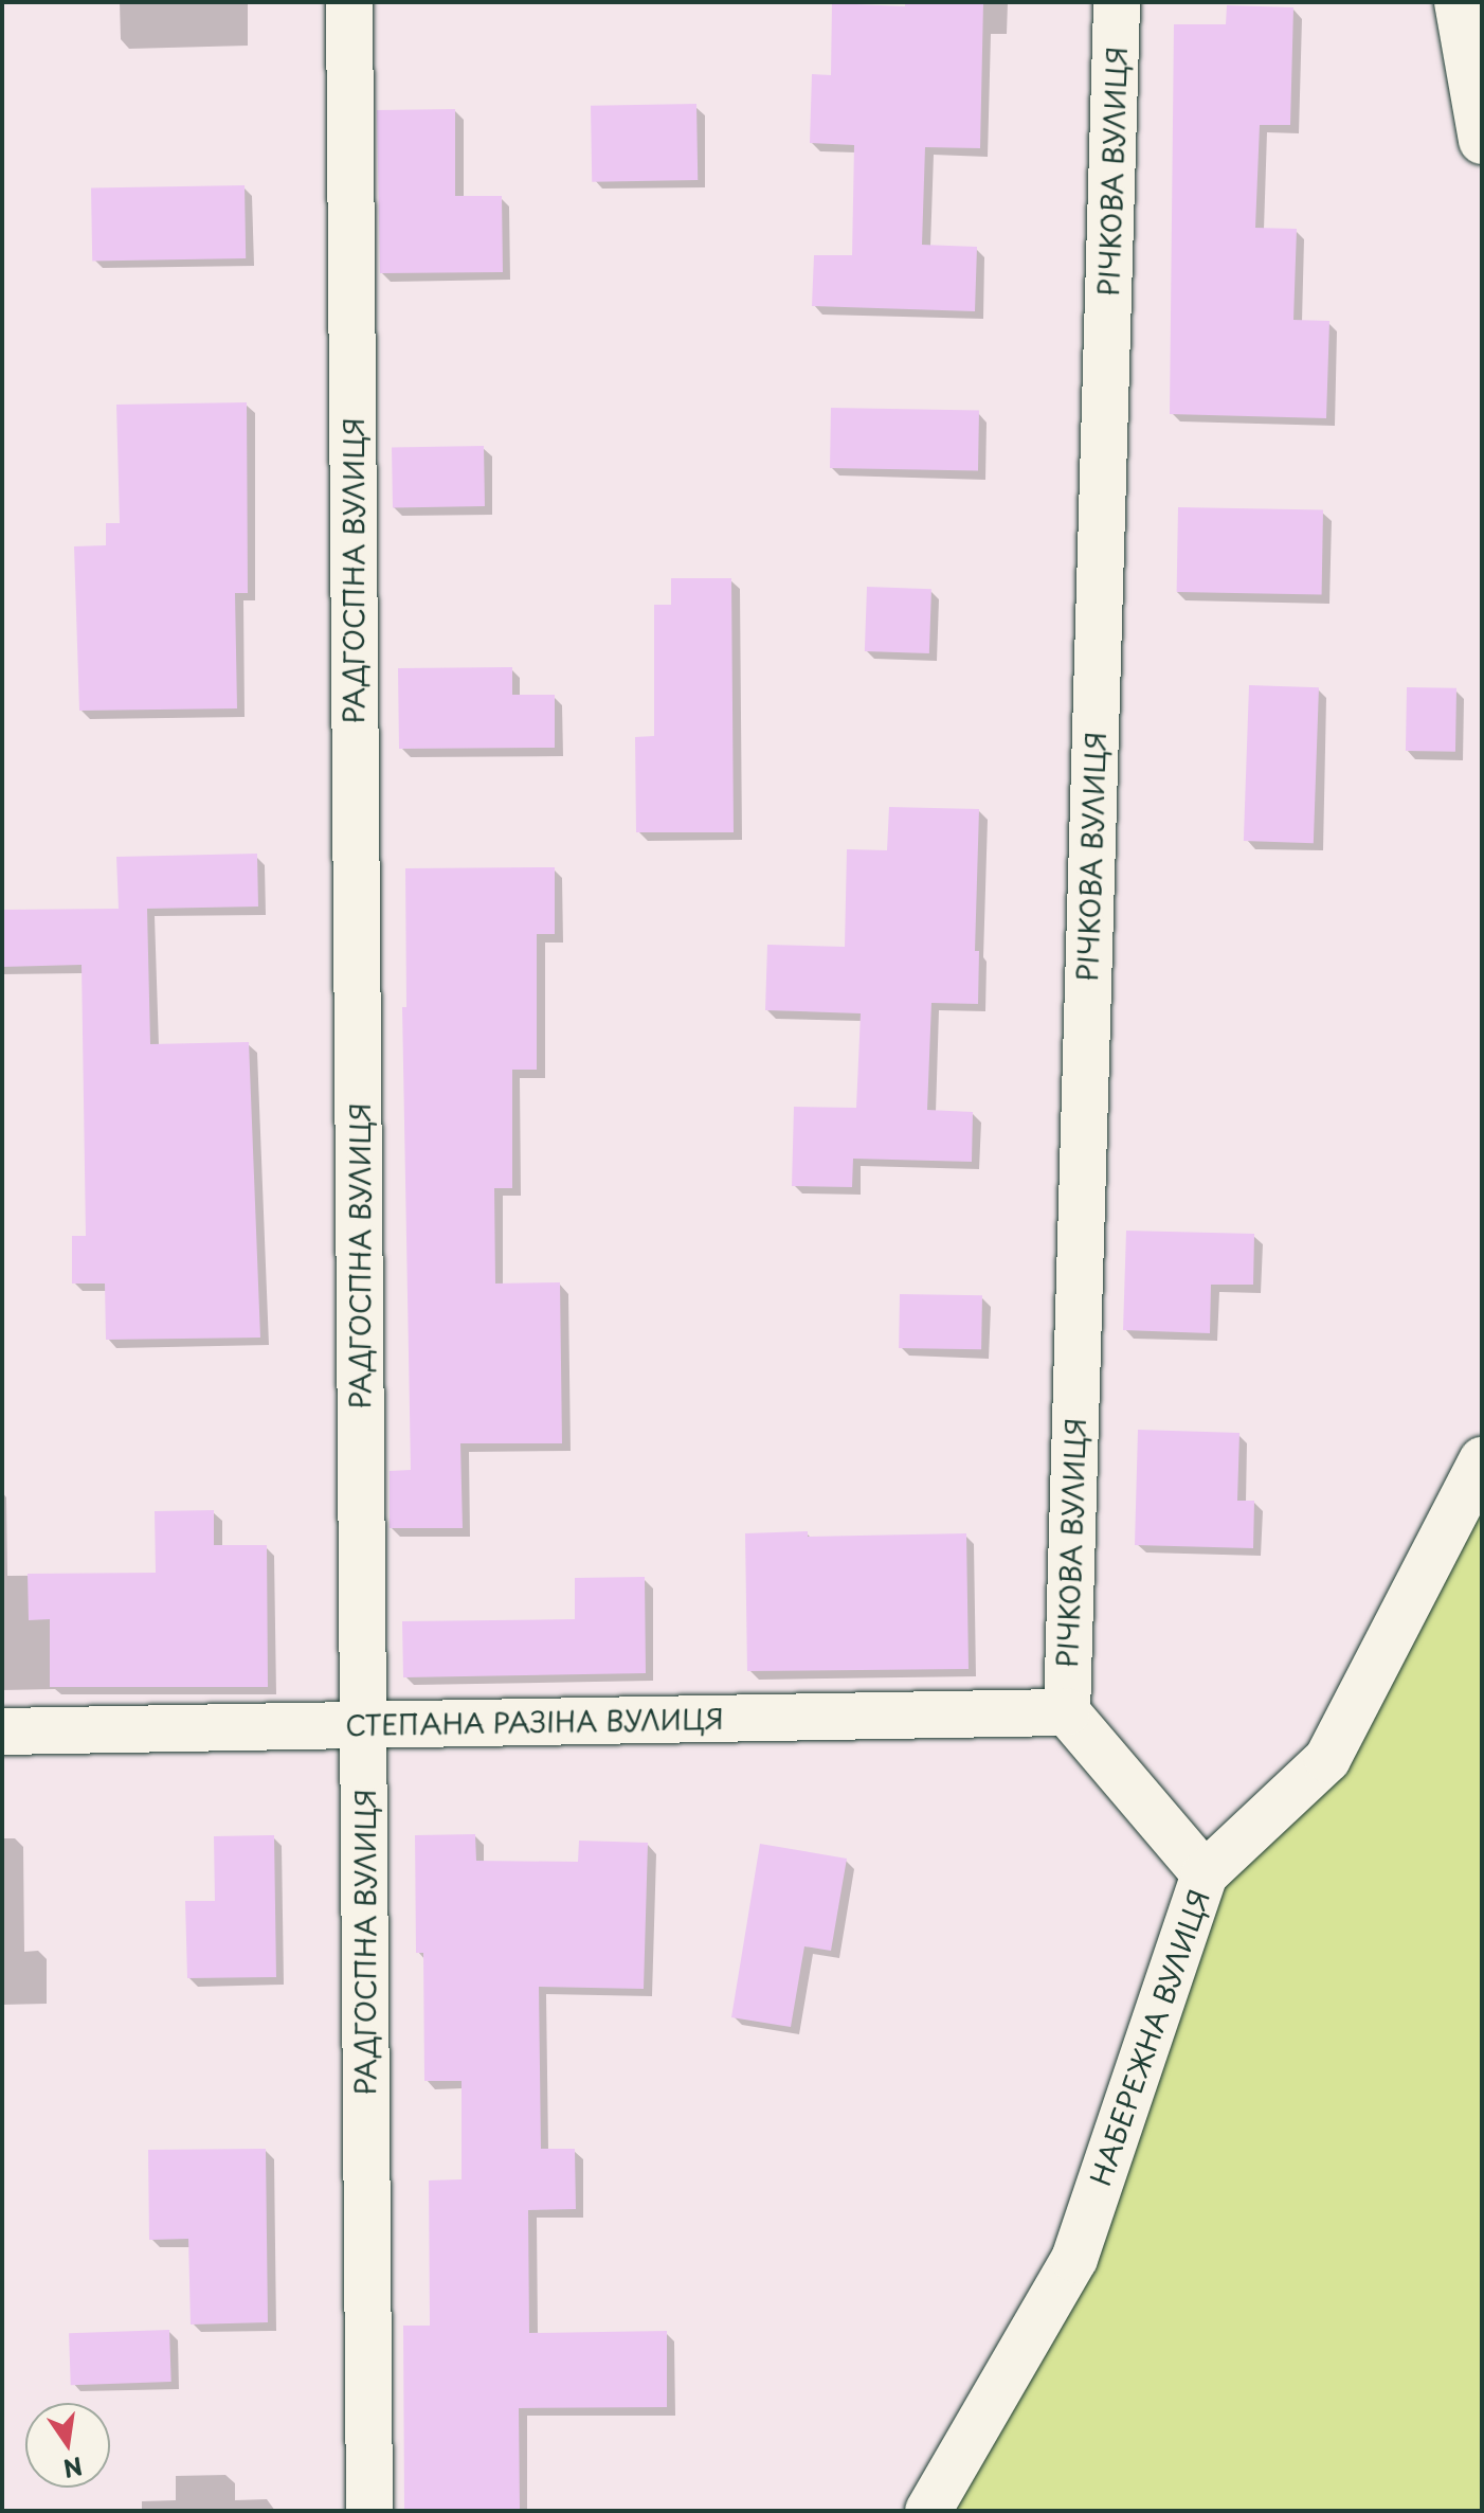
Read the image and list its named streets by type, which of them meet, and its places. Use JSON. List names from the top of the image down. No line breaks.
{"streets":{"street":["РІЧКОВА ВУЛИЦЯ","РАДГОСПНА ВУЛИЦЯ","СТЕПАНА РАЗІНА ВУЛИЦЯ","НАБЕРЕЖНА ВУЛИЦЯ"]},"crossings":[["РІЧКОВА ВУЛИЦЯ","СТЕПАНА РАЗІНА ВУЛИЦЯ"],["РАДГОСПНА ВУЛИЦЯ","СТЕПАНА РАЗІНА ВУЛИЦЯ"]],"north":"bottom"}
